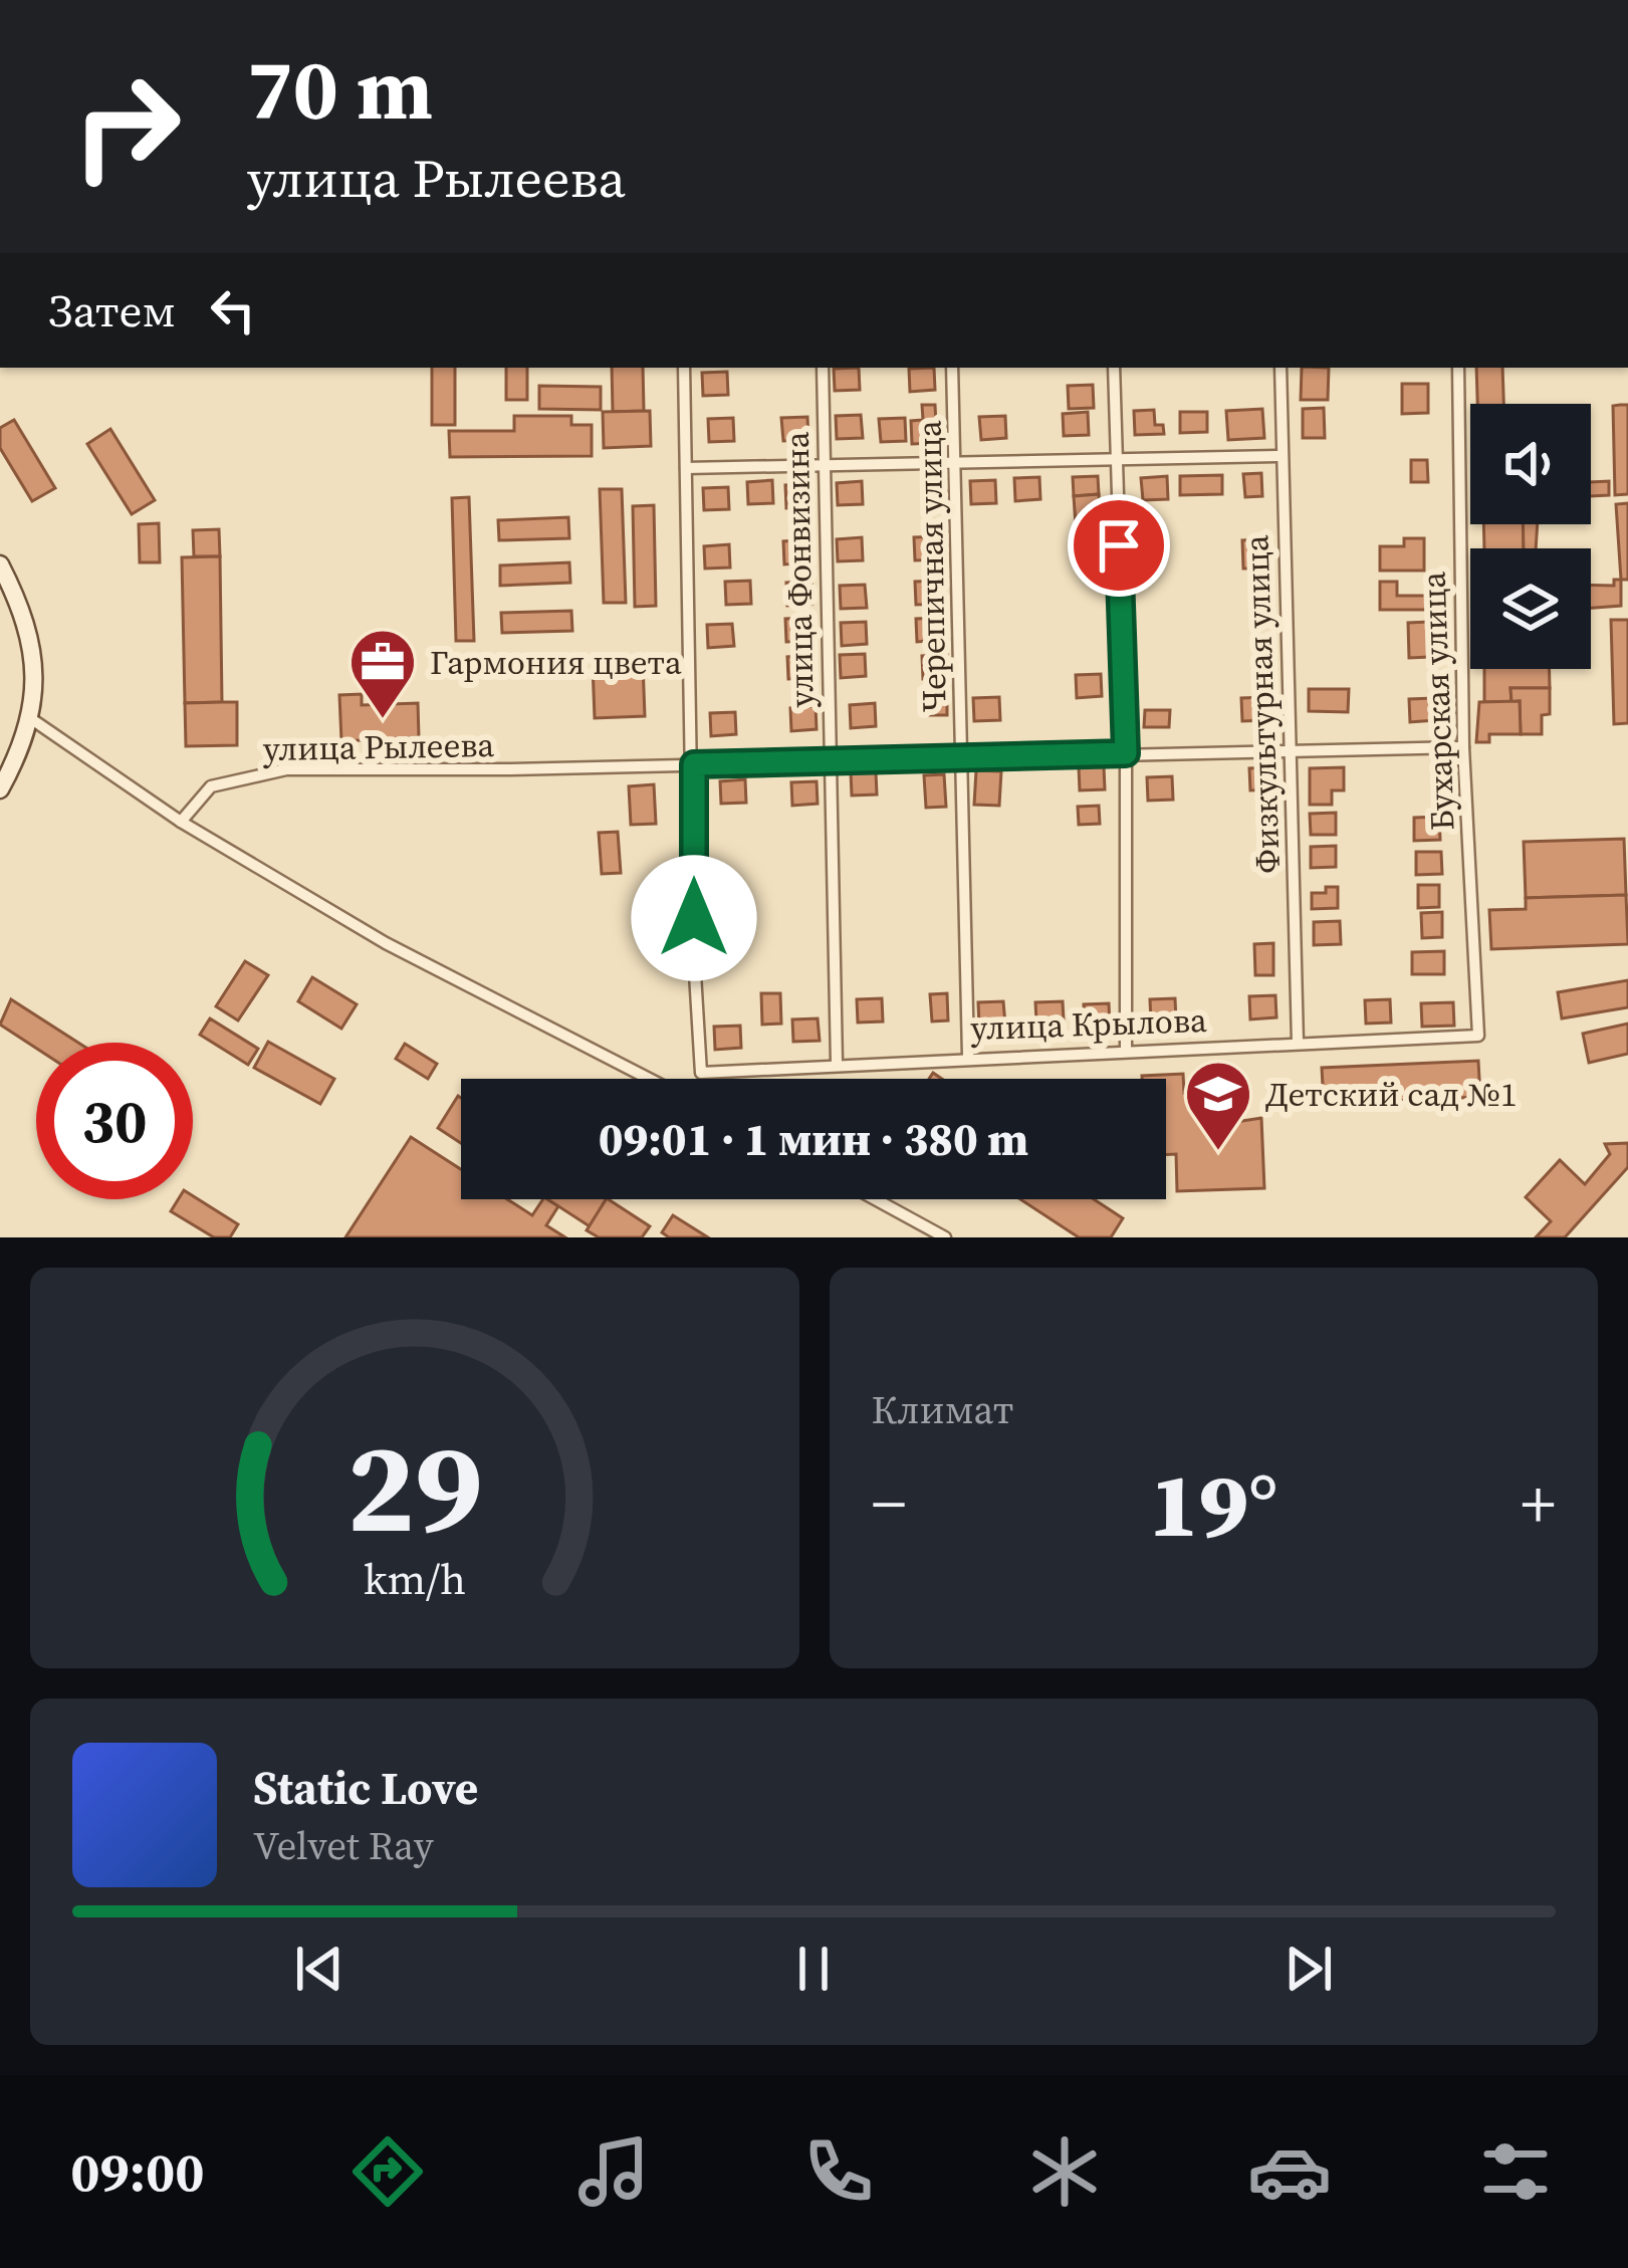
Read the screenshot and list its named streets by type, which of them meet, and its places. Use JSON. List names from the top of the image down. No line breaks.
{"streets":{"street":["Черепичная улица","улица Фонвизина","Бухарская улица","Физкультурная улица","улица Рылеева","улица Крылова"]},"crossings":[["Черепичная улица","улица Рылеева"],["Черепичная улица","улица Крылова"],["улица Фонвизина","улица Рылеева"],["улица Фонвизина","улица Крылова"],["Бухарская улица","улица Рылеева"],["Бухарская улица","улица Крылова"],["Физкультурная улица","улица Рылеева"],["Физкультурная улица","улица Крылова"],["улица Рылеева","улица Крылова"]],"places":{"office":["Гармония цвета"],"school or university":["Детский сад №1"]},"page":{"turn":["70 m","улица Рылеева"],"then":"Затем","limit":"30","trip":"09:01 · 1 мин · 380 m","tile":"Климат","heat":["−","19°","+"],"song":["Static Love","Velvet Ray"],"tabs":"09:00","gauge":["29","km/h"]}}
